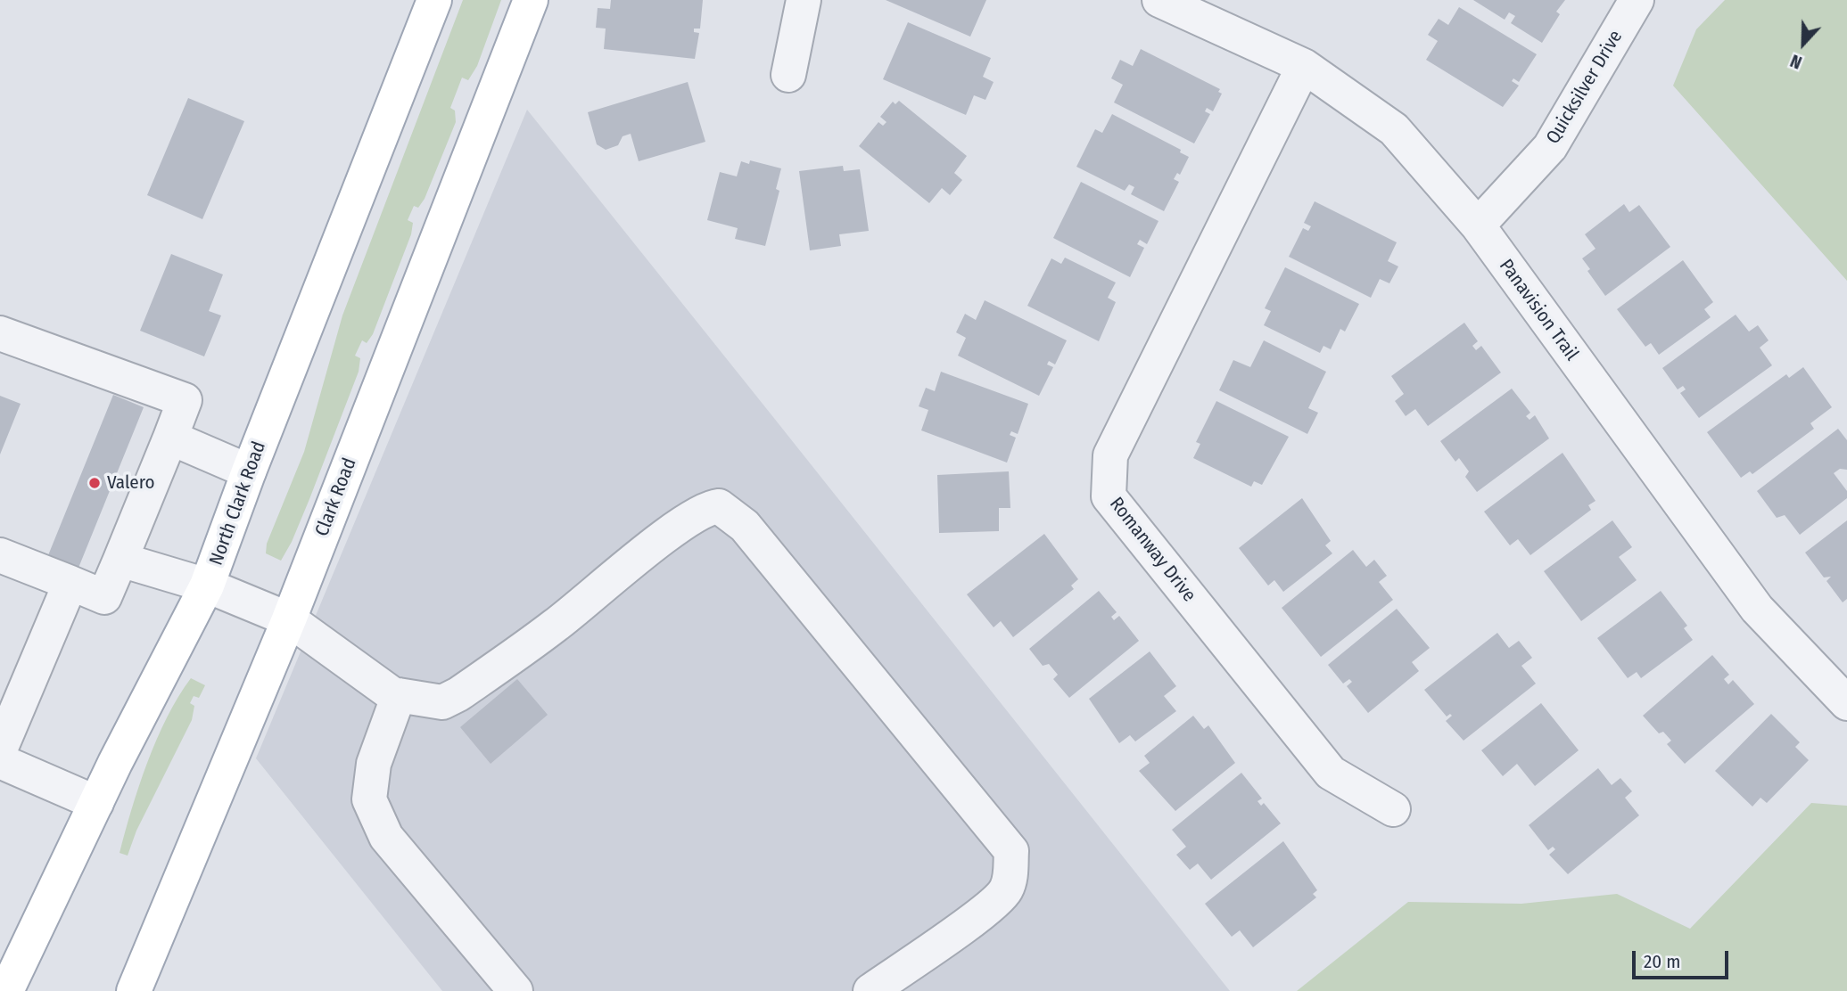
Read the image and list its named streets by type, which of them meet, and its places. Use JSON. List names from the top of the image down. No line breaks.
{"streets":{"main road":["Clark Road","North Clark Road"],"street":["Quicksilver Drive","Panavision Trail","Romanway Drive"]},"crossings":[["Quicksilver Drive","Panavision Trail"],["Panavision Trail","Romanway Drive"]],"places":["Valero"],"scale_bar":"20 m","north":"bottom"}
